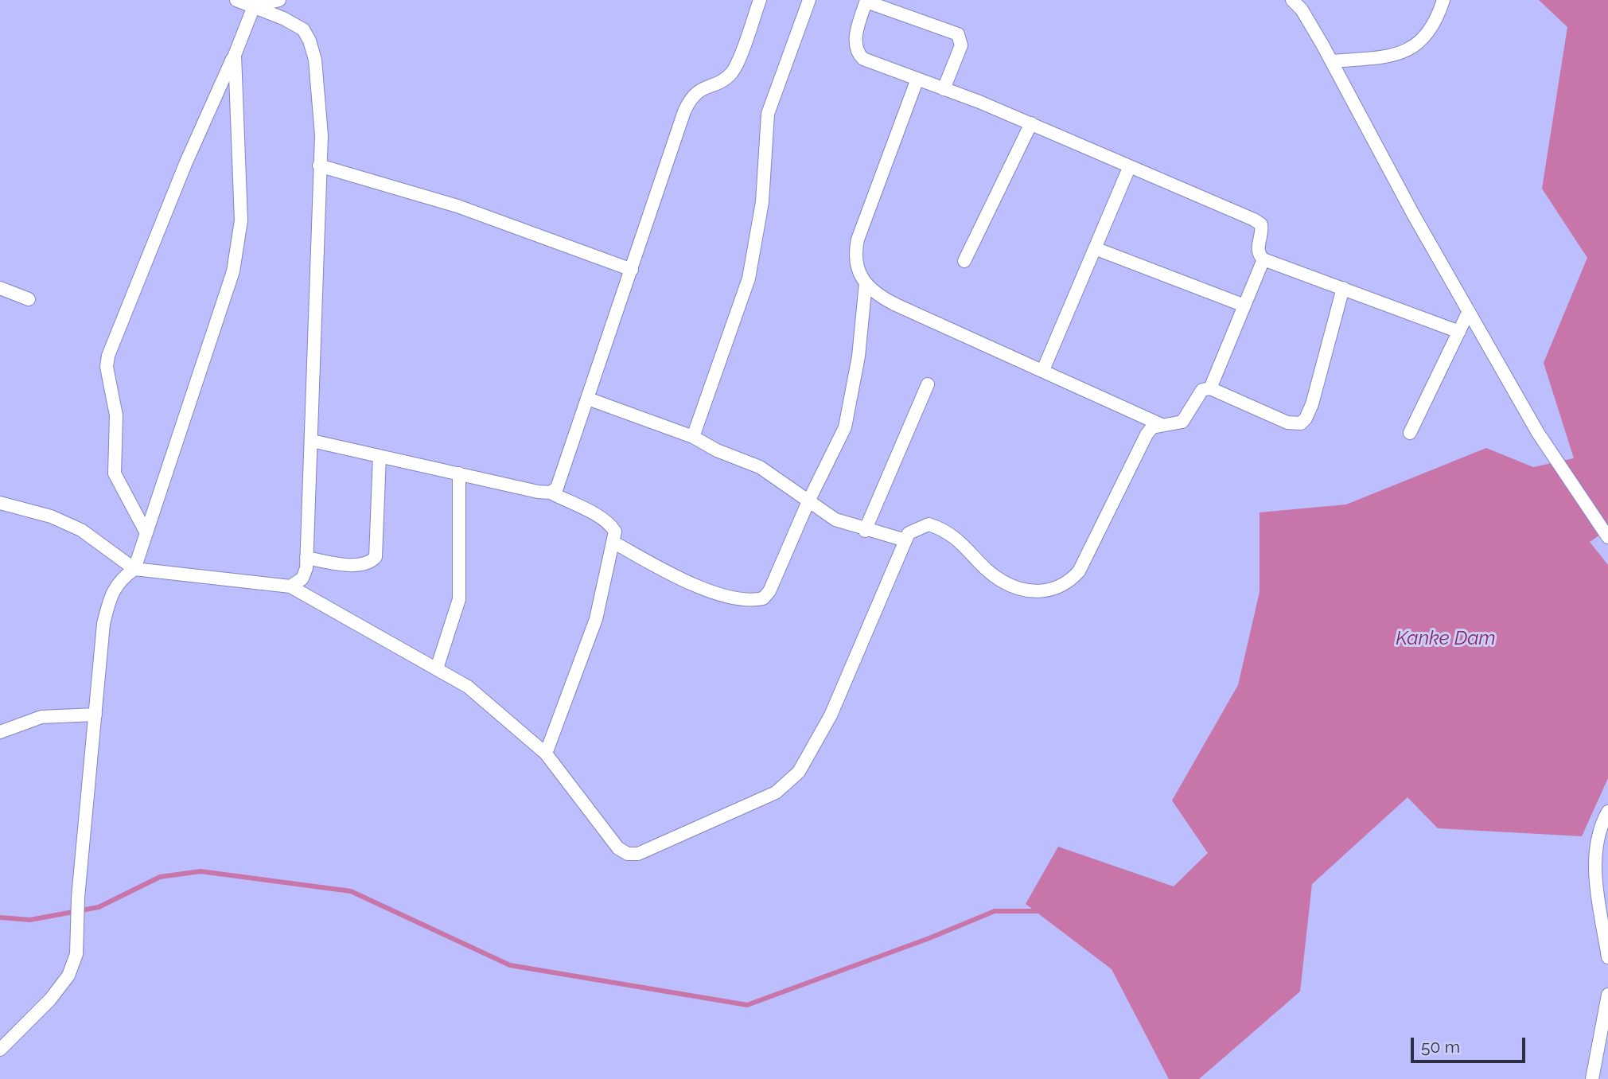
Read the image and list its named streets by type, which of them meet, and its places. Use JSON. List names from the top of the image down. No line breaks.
{"water":["Kanke Dam"],"scale_bar":"50 m"}
